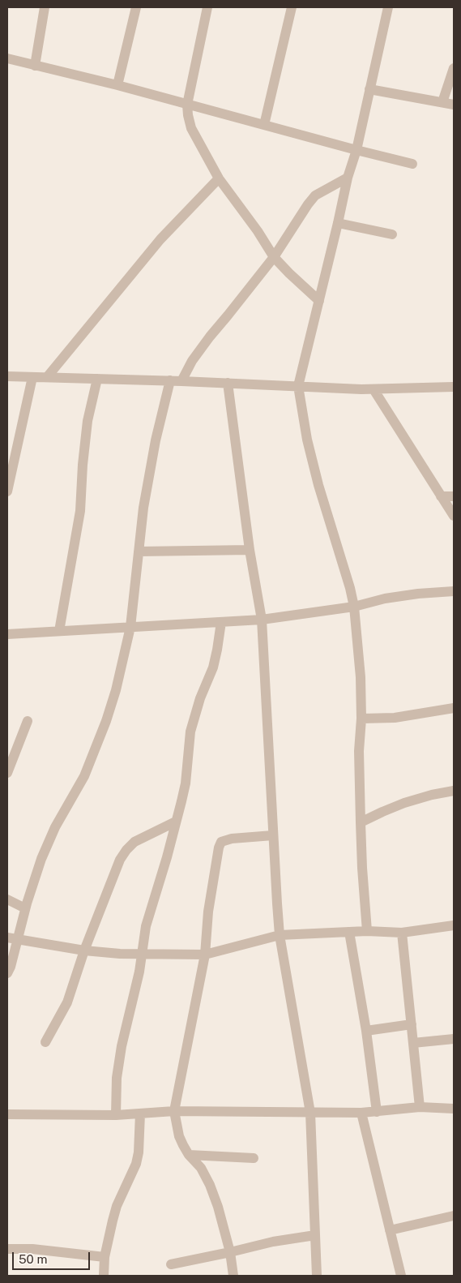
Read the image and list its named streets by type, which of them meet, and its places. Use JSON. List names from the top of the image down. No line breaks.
{"scale_bar":"50 m"}
